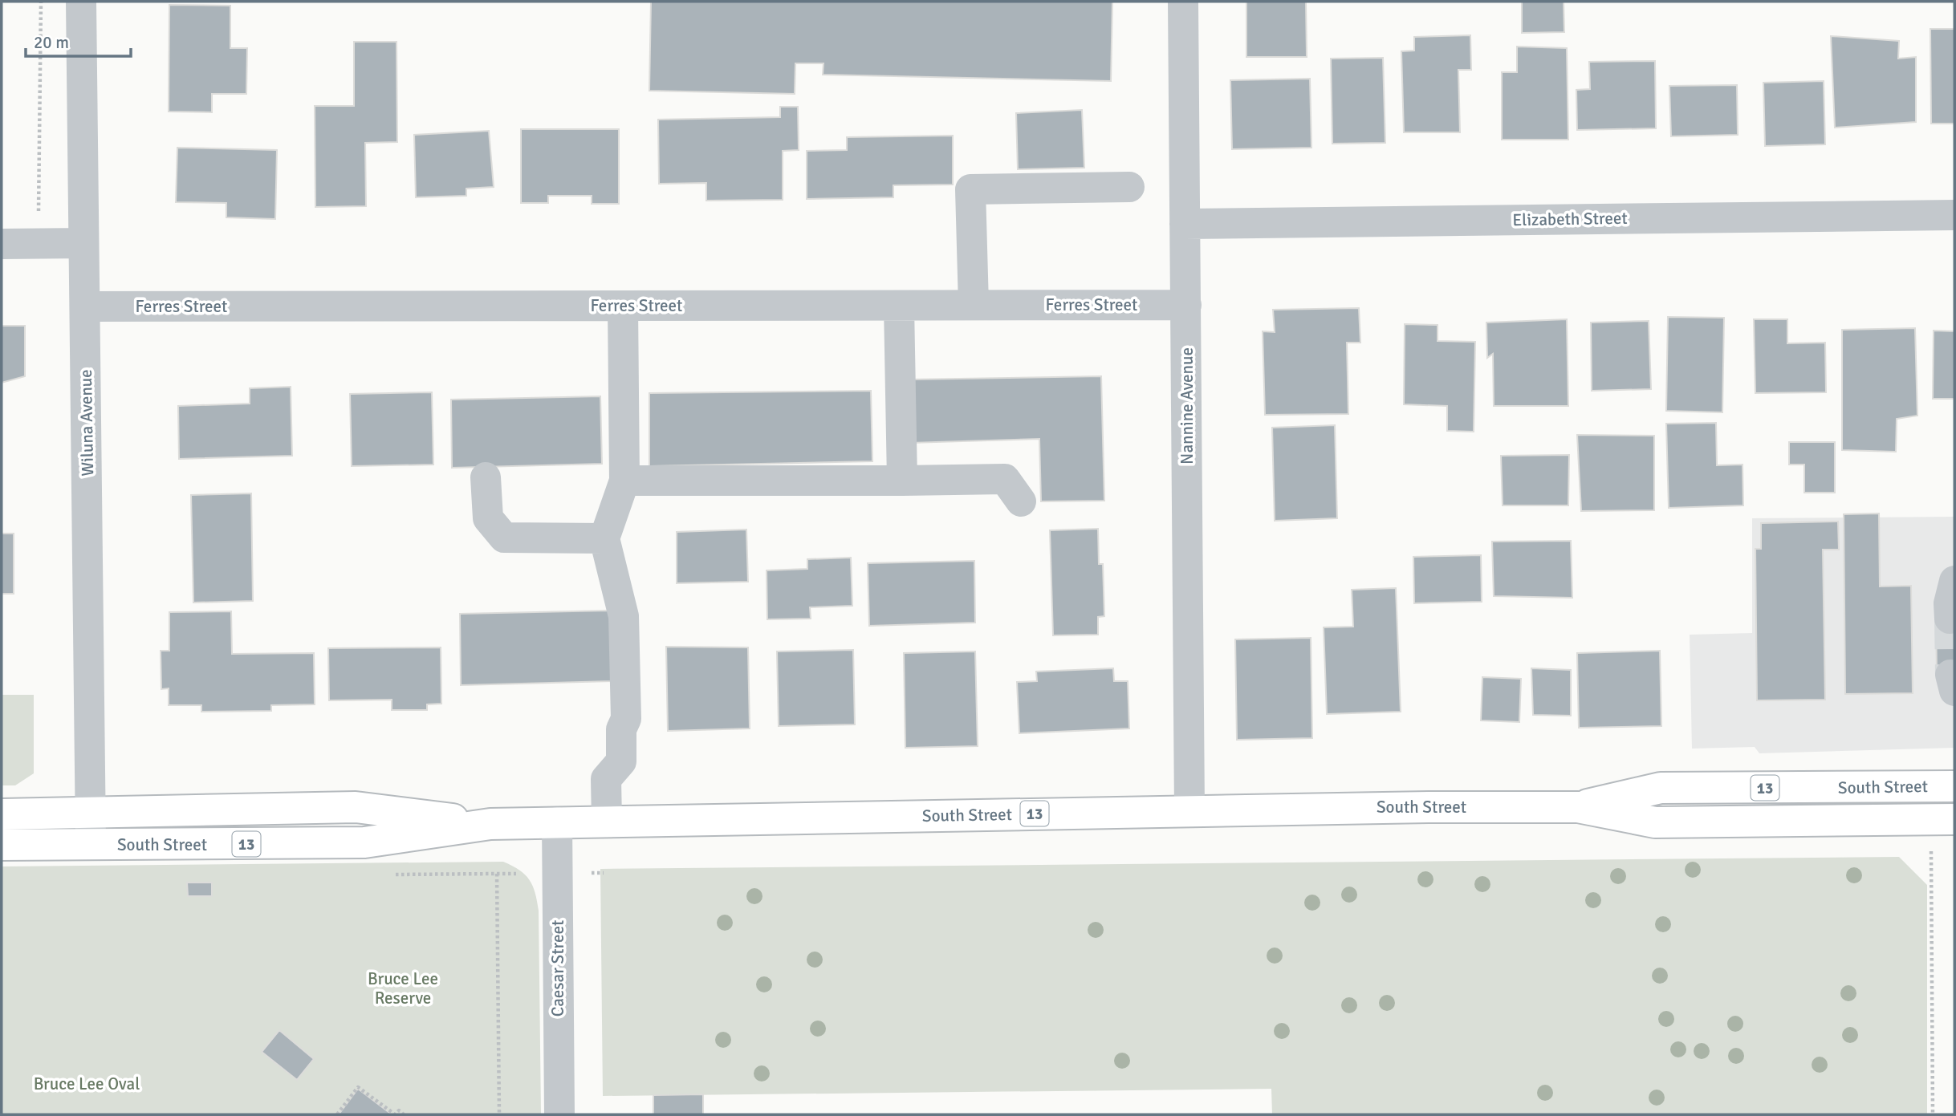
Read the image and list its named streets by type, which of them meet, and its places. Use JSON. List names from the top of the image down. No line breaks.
{"streets":{"main road":["South Street","13"],"street":["Elizabeth Street","Ferres Street","Nannine Avenue","Wiluna Avenue","Caesar Street"]},"crossings":[["Elizabeth Street","Nannine Avenue"],["Ferres Street","Nannine Avenue"],["Ferres Street","Wiluna Avenue"],["Nannine Avenue","South Street"],["Wiluna Avenue","South Street"],["South Street","Caesar Street"]],"parks":["Bruce Lee Reserve","Bruce Lee Oval"],"scale_bar":"20 m"}
